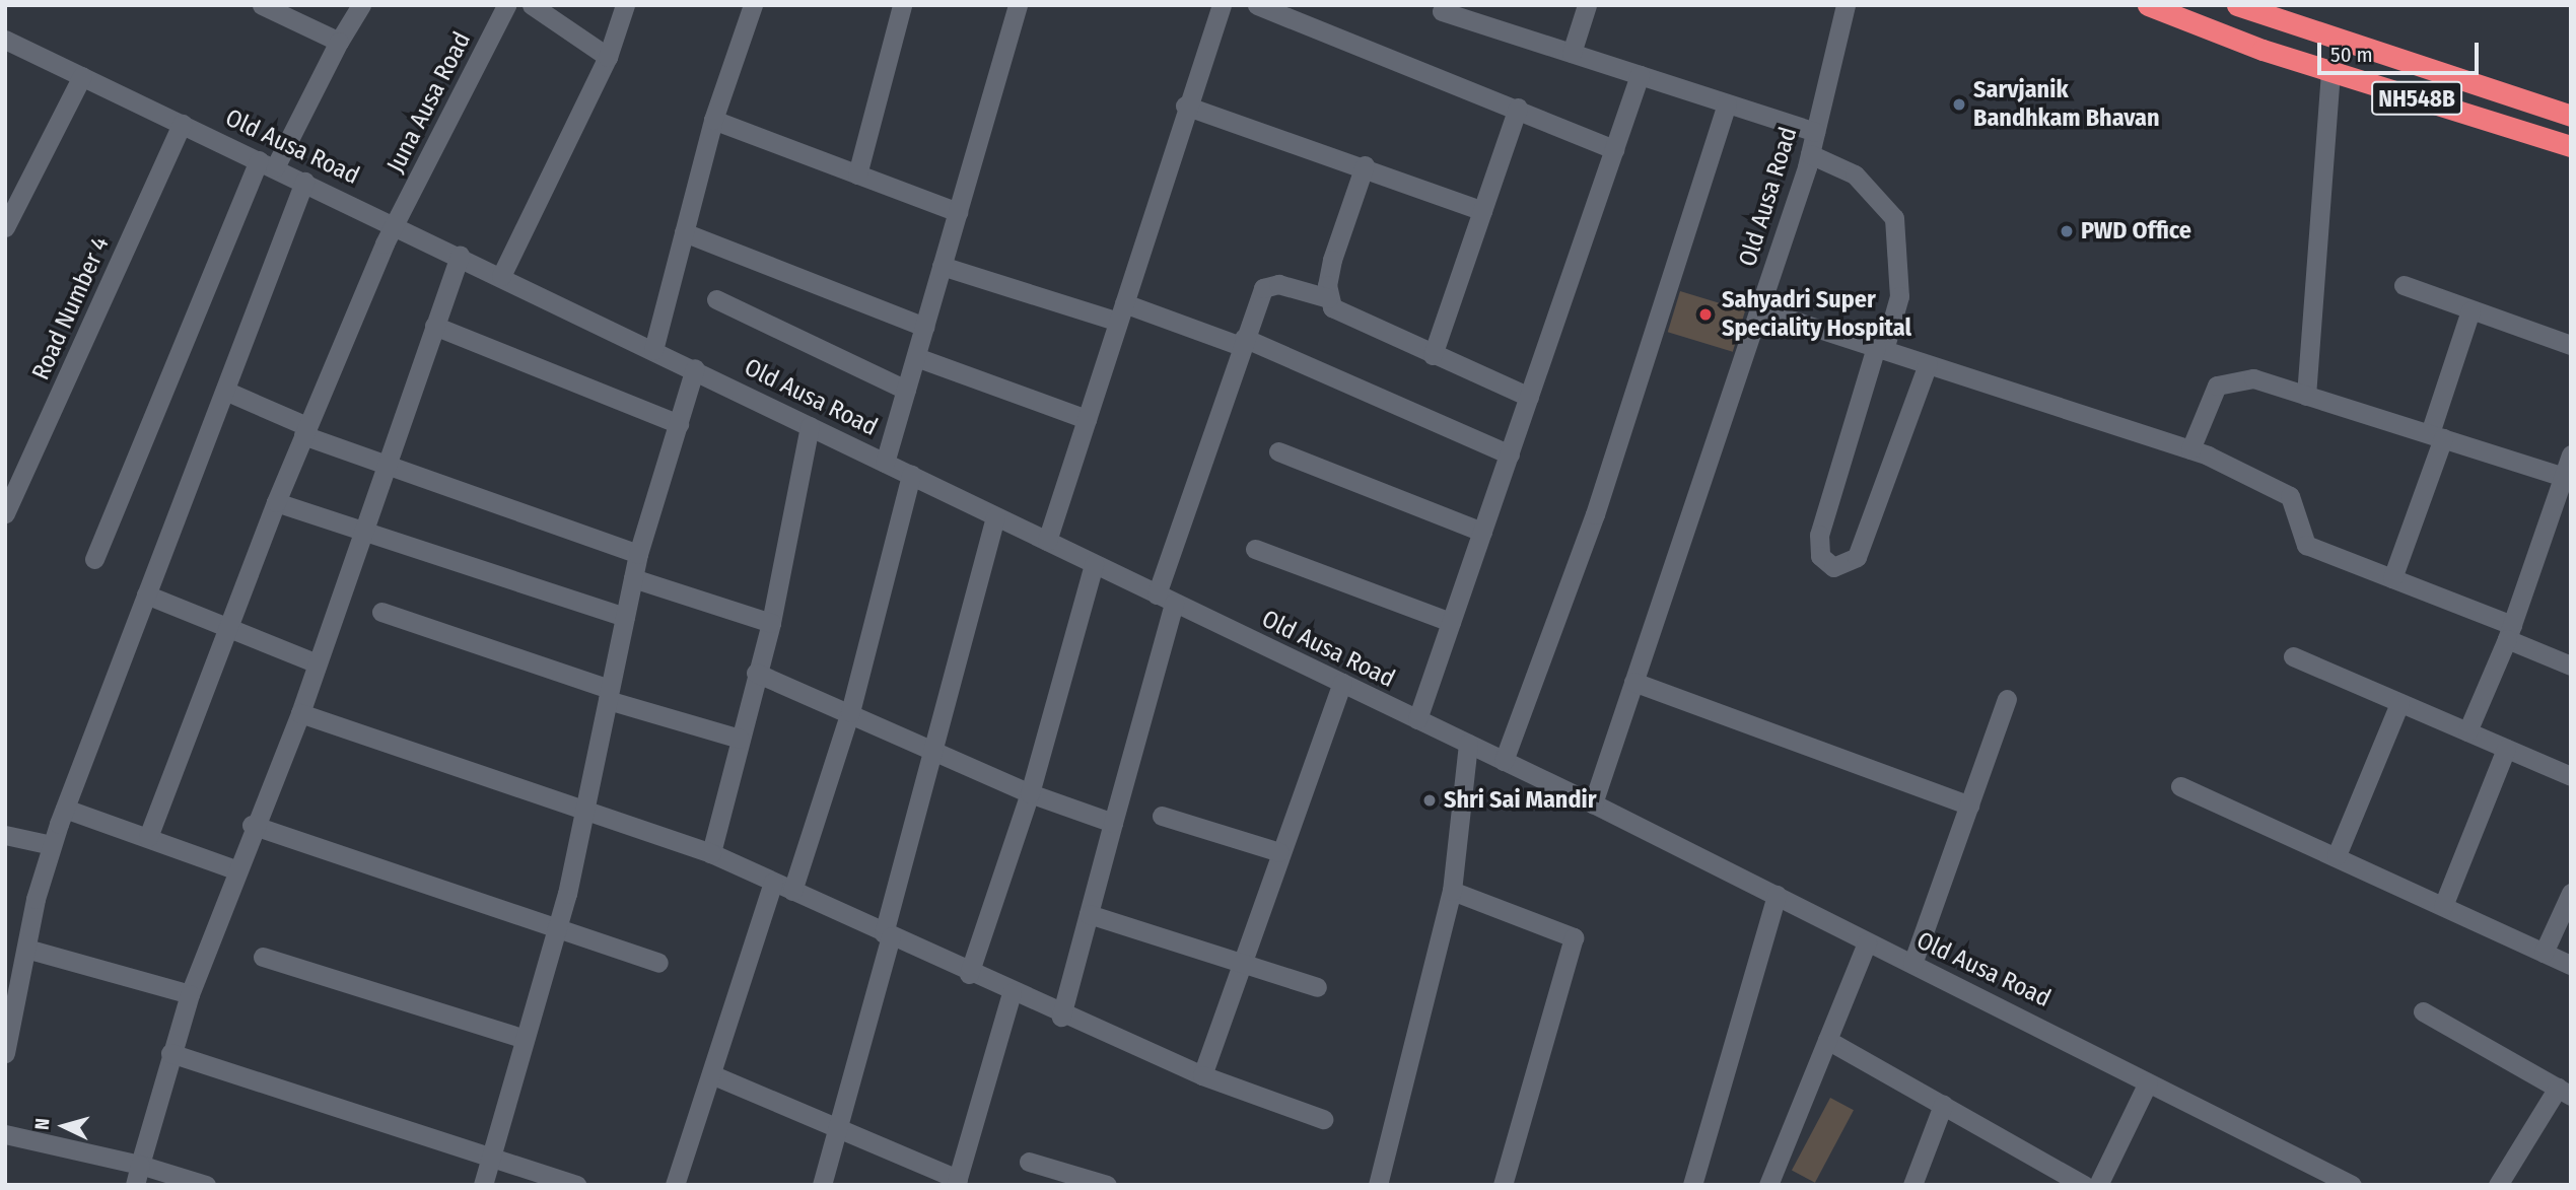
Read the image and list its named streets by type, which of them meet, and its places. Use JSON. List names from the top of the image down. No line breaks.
{"streets":{"highway":["NH548B"],"street":["Juna Ausa Road","Old Ausa Road","Road Number 4"]},"crossings":[["Juna Ausa Road","Old Ausa Road"],["Old Ausa Road","Road Number 4"]],"places":["Sarvjanik Bandhkam Bhavan","PWD Office","Sahyadri Super Speciality Hospital","Shri Sai Mandir"],"scale_bar":"50 m","north":"left"}
